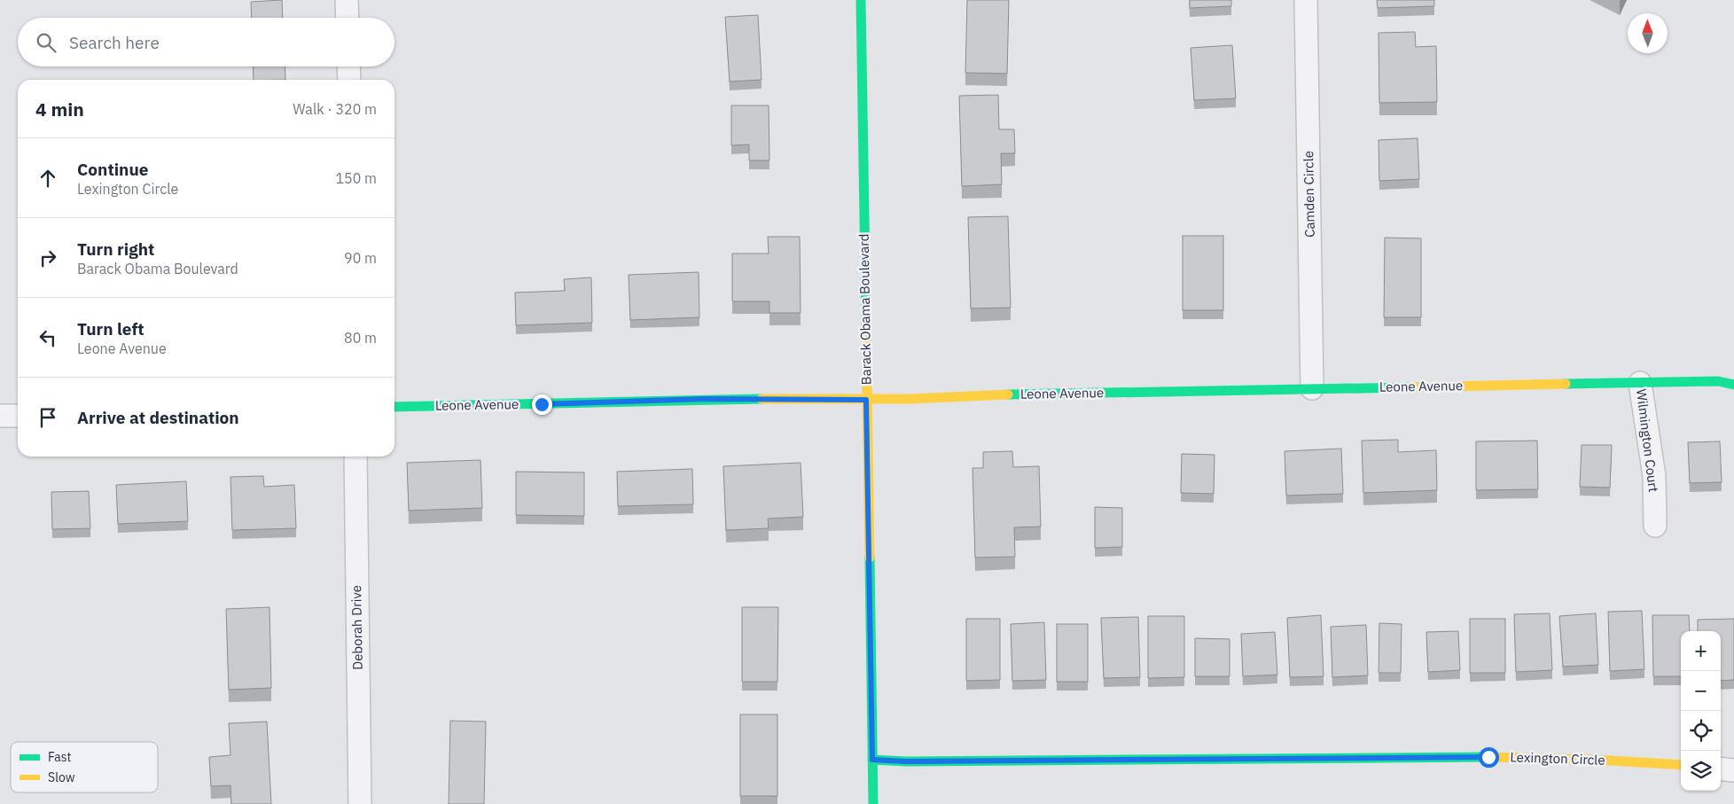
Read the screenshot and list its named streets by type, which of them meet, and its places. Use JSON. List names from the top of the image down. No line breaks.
{"streets":{"street":["Camden Circle","Barack Obama Boulevard","Leone Avenue","Wilmington Court","Deborah Drive","Lexington Circle"]},"crossings":[["Camden Circle","Leone Avenue"],["Barack Obama Boulevard","Leone Avenue"],["Barack Obama Boulevard","Lexington Circle"],["Leone Avenue","Wilmington Court"]],"legend":["Fast","Slow"],"north":"top","page":{"search":"Search here","heading":["4 min","Walk · 320 m"],"list":[["Continue","Lexington Circle","150 m"],["Turn right","Barack Obama Boulevard","90 m"],["Turn left","Leone Avenue","80 m"],"Arrive at destination"],"map_buttons":["+","−"]}}
